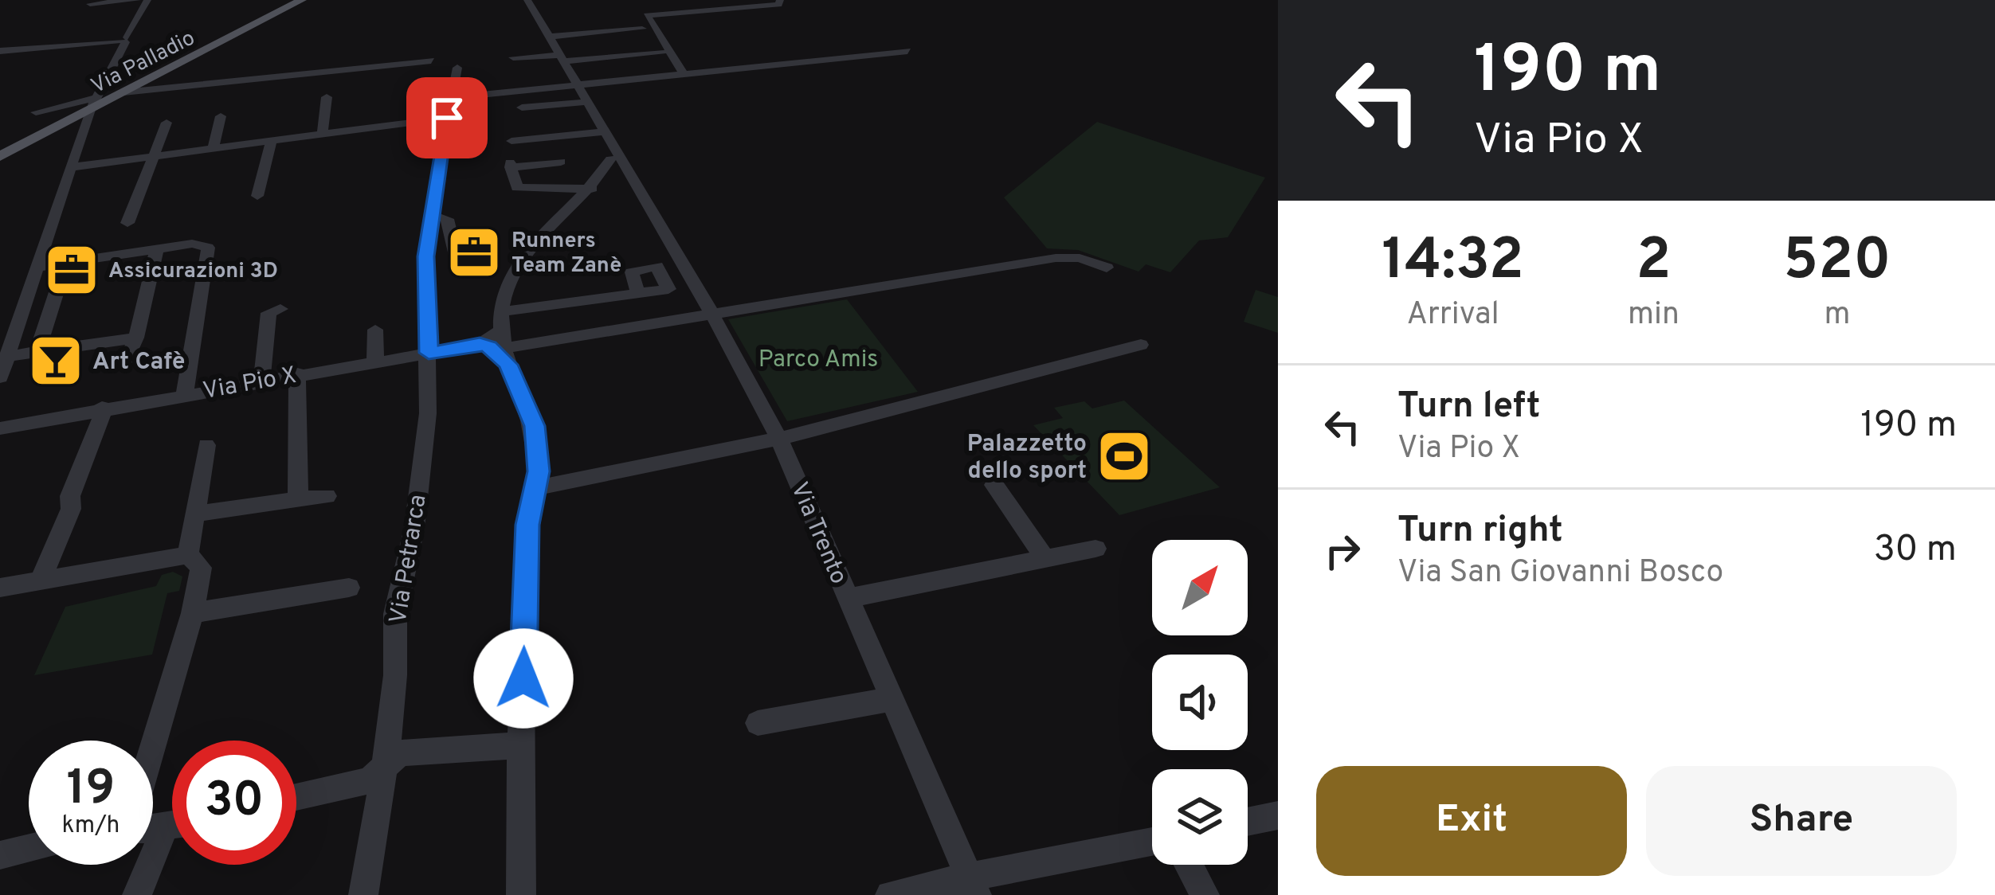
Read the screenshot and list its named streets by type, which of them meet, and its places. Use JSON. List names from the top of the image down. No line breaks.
{"streets":{"main road":["Via Palladio"],"street":["Via Pio X","Via Trento","Via Petrarca"]},"crossings":[["Via Pio X","Via Petrarca"]],"parks":["Parco Amis"],"places":{"office":["Runners Team Zanè","Assicurazioni 3D"],"bar":["Art Cafè"],"sports":["Palazzetto dello sport"]},"north":"top right","page":{"turn":["190 m","Via Pio X"],"eta":["14:32","Arrival","2","min","520","m"],"list":[{"name":"Turn left","note":"Via Pio X","value":"190 m"},{"name":"Turn right","note":"Via San Giovanni Bosco","value":"30 m"}],"speed":"19 km/h","limit":"30","buttons":["Exit","Share"]}}
